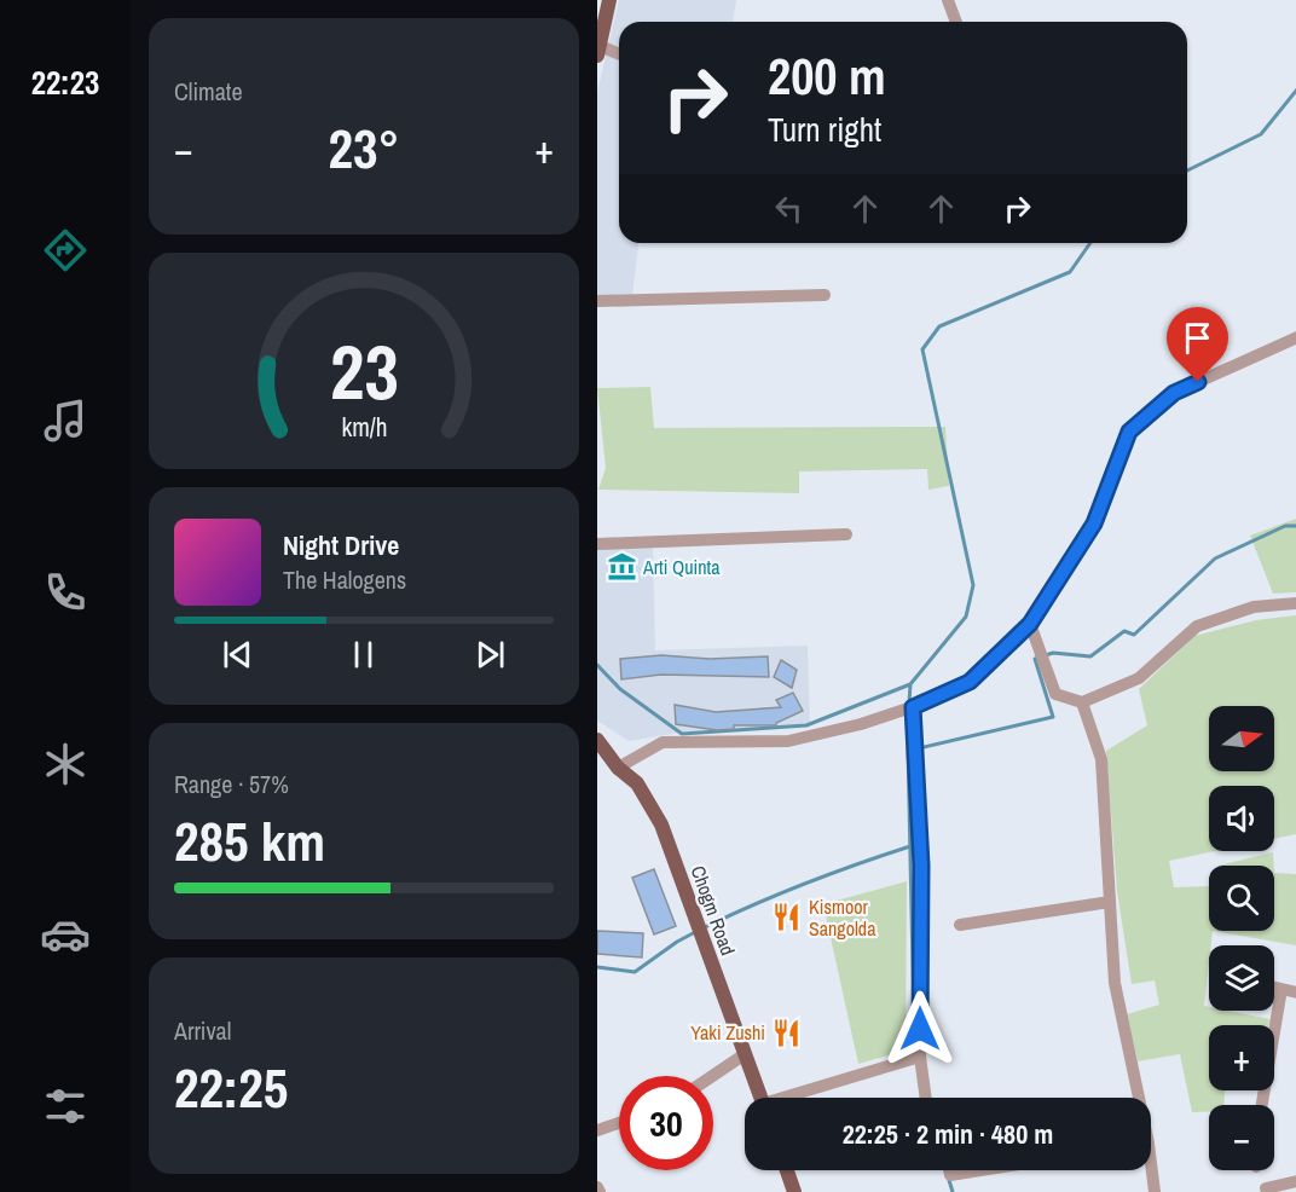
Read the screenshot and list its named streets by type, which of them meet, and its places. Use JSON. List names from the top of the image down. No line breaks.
{"streets":{"main road":["Chogm Road"]},"places":{"museum":["Arti Quinta"],"restaurant":["Kismoor Sangolda","Yaki Zushi"]},"north":"right","page":{"tabs":"22:23","tile":["Climate",["Range · 57%","285 km"],["Arrival","22:25"]],"turn":["200 m","Turn right"],"heat":["−","23°","+"],"song":["Night Drive","The Halogens"],"map_buttons":["+","−"],"limit":"30","trip":"22:25 · 2 min · 480 m","gauge":["23","km/h"]}}
